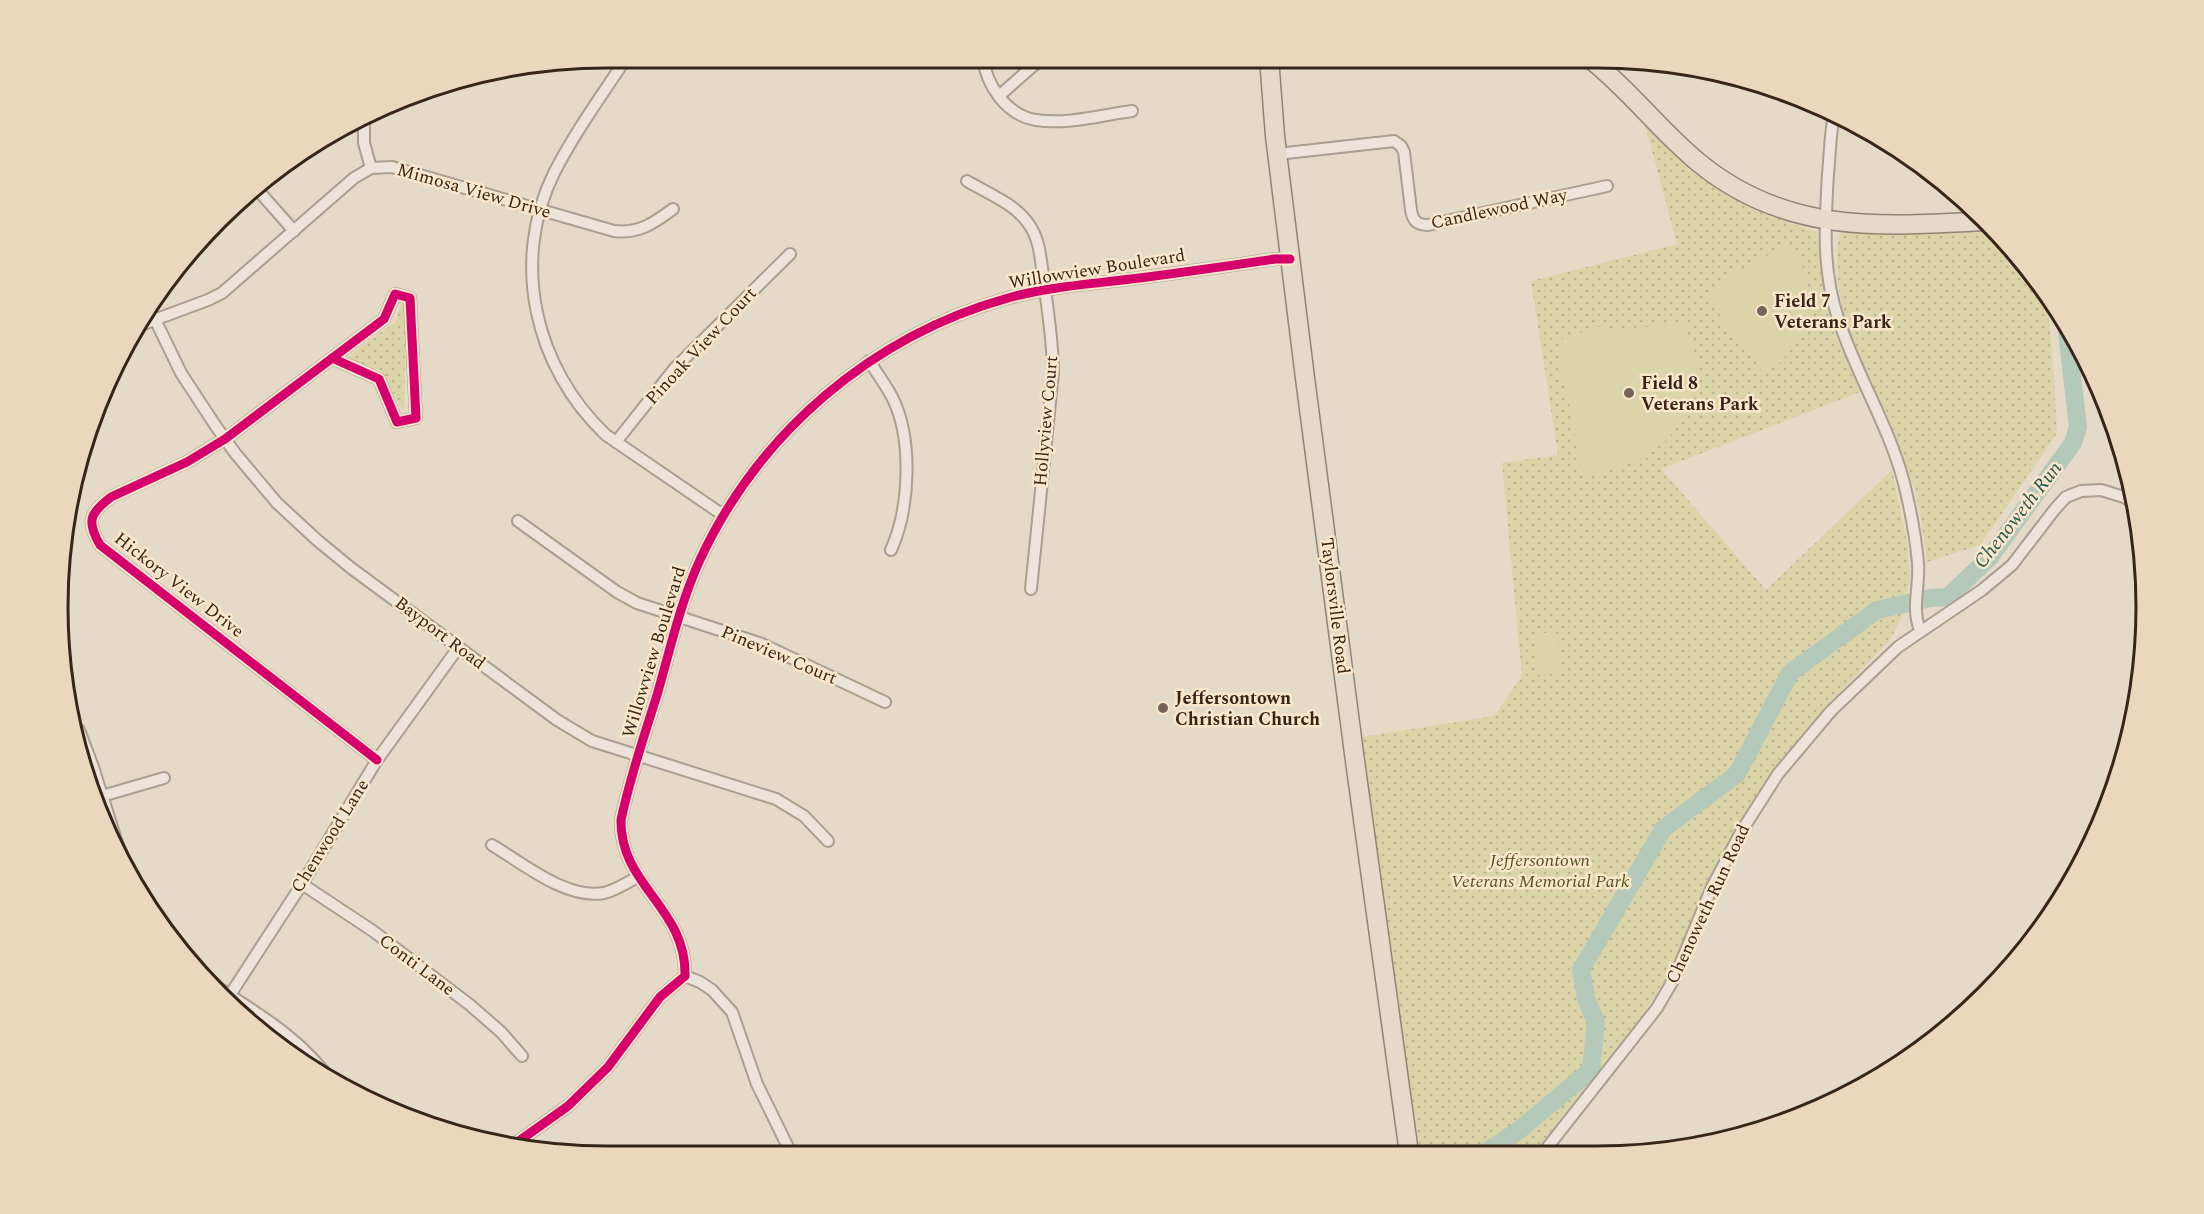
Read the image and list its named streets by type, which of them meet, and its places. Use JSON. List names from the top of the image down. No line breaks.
{"streets":{"main road":["Taylorsville Road"],"street":["Mimosa View Drive","Candlewood Way","Willowview Boulevard","Pinoak View Court","Hollyview Court","Hickory View Drive","Bayport Road","Pineview Court","Chenwood Lane","Chenoweth Run Road","Conti Lane"]},"crossings":[["Mimosa View Drive","Bayport Road"],["Candlewood Way","Taylorsville Road"],["Willowview Boulevard","Hollyview Court"],["Willowview Boulevard","Taylorsville Road"],["Willowview Boulevard","Bayport Road"],["Willowview Boulevard","Pineview Court"],["Hickory View Drive","Bayport Road"],["Hickory View Drive","Chenwood Lane"],["Bayport Road","Chenwood Lane"],["Chenwood Lane","Conti Lane"]],"water":["Chenoweth Run"],"parks":["Jeffersontown Veterans Memorial Park"],"places":["Field 7 Veterans Park","Field 8 Veterans Park","Jeffersontown Christian Church"]}
